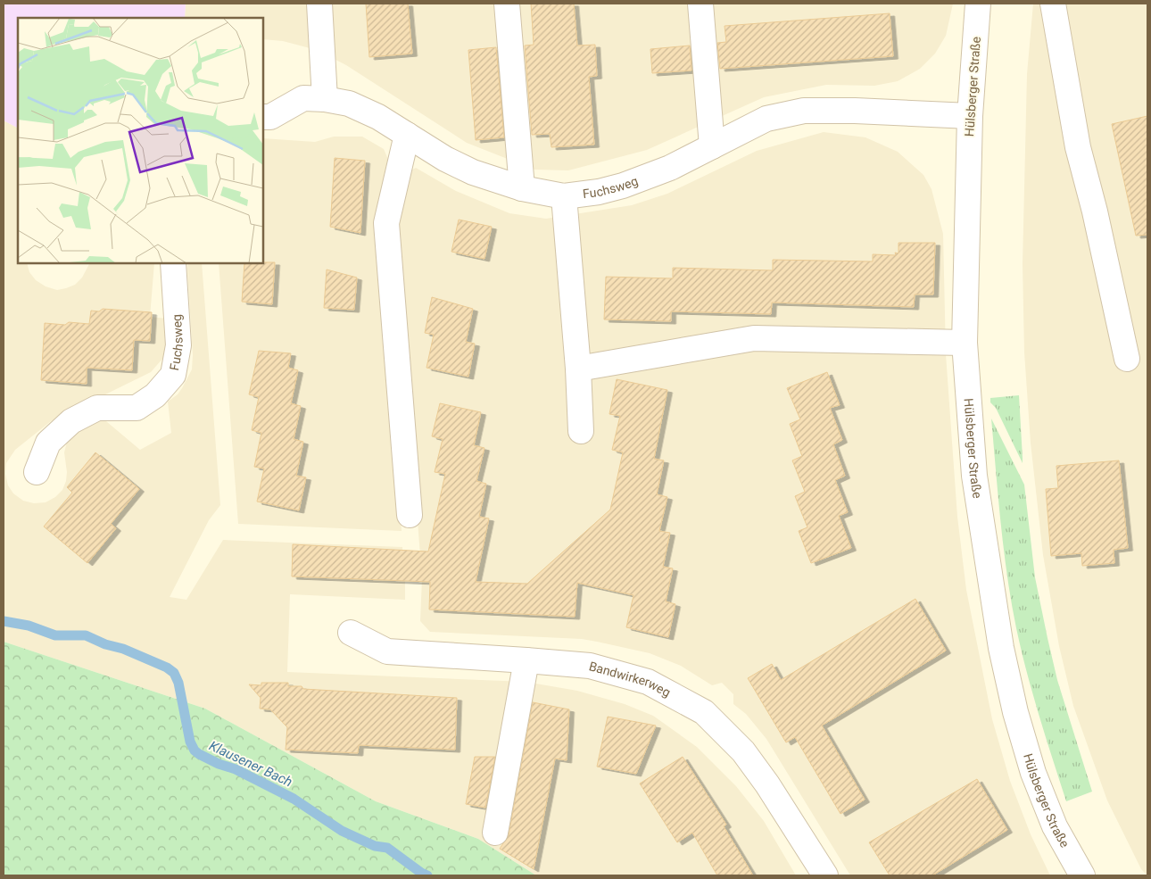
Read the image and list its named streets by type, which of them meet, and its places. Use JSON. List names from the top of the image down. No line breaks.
{"streets":{"street":["Hülsberger Straße","Fuchsweg","Bandwirkerweg"]},"crossings":[["Hülsberger Straße","Fuchsweg"]],"water":["Klausener Bach"]}
